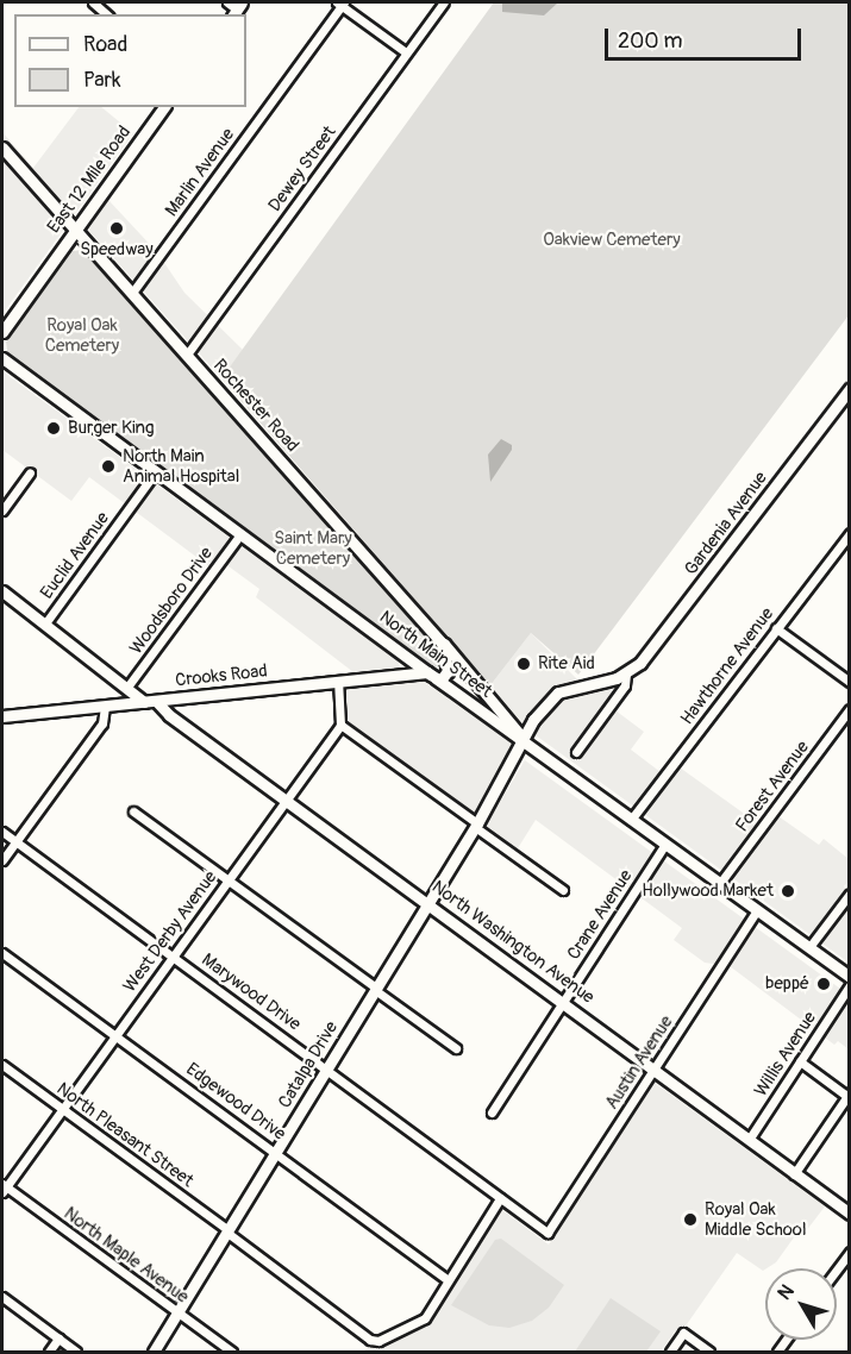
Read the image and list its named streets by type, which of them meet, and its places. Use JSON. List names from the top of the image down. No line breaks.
{"streets":{"main road":["East 12 Mile Road","Rochester Road","Gardenia Avenue","North Main Street","Crooks Road","North Washington Avenue","Catalpa Drive"],"street":["Dewey Street","Marlin Avenue","Euclid Avenue","Woodsboro Drive","Hawthorne Avenue","Forest Avenue","Crane Avenue","West Derby Avenue","Marywood Drive","Willis Avenue","Austin Avenue","Edgewood Drive","North Pleasant Street","North Maple Avenue"]},"crossings":[["Dewey Street","Rochester Road"],["Marlin Avenue","Rochester Road"],["East 12 Mile Road","Rochester Road"],["Rochester Road","North Main Street"],["Rochester Road","Catalpa Drive"],["Euclid Avenue","North Main Street"],["Euclid Avenue","North Washington Avenue"],["Woodsboro Drive","North Main Street"],["Woodsboro Drive","North Washington Avenue"],["North Main Street","Hawthorne Avenue"],["North Main Street","Crooks Road"],["North Main Street","Forest Avenue"],["North Main Street","Crane Avenue"],["North Main Street","Austin Avenue"],["North Main Street","Catalpa Drive"],["Crooks Road","North Washington Avenue"],["Crane Avenue","North Washington Avenue"],["West Derby Avenue","North Washington Avenue"],["West Derby Avenue","Marywood Drive"],["West Derby Avenue","Edgewood Drive"],["West Derby Avenue","North Pleasant Street"],["West Derby Avenue","North Maple Avenue"],["North Washington Avenue","Willis Avenue"],["North Washington Avenue","Austin Avenue"],["North Washington Avenue","Catalpa Drive"],["Marywood Drive","Austin Avenue"],["Marywood Drive","Catalpa Drive"],["Catalpa Drive","Edgewood Drive"],["Catalpa Drive","North Pleasant Street"],["Catalpa Drive","North Maple Avenue"],["Edgewood Drive","North Pleasant Street"]],"parks":["Oakview Cemetery","Royal Oak Cemetery","Saint Mary Cemetery"],"places":["Speedway","Burger King","North Main Animal Hospital","Rite Aid","Hollywood Market","beppé","Royal Oak Middle School"],"legend":["Road","Park"],"scale_bar":"200 m","north":"top left"}
